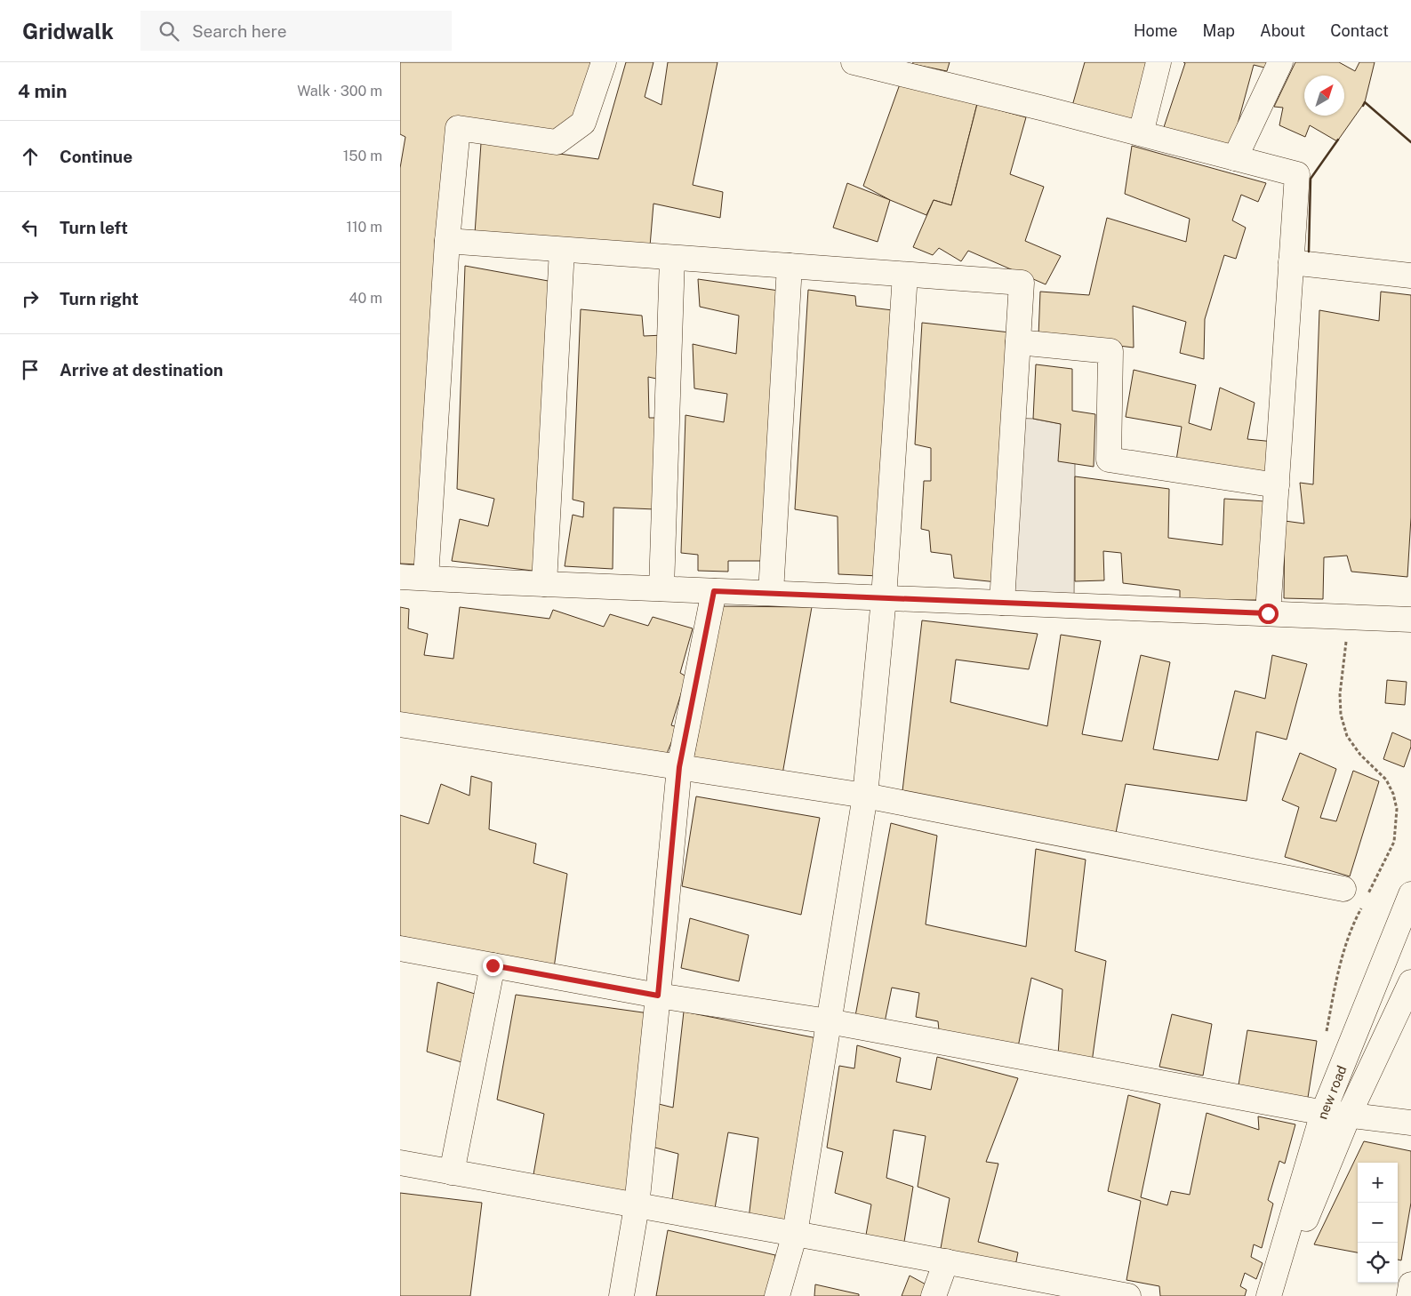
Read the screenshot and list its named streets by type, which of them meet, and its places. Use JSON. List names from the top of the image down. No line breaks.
{"streets":{"street":["new road"]},"north":"top right","page":{"header":"Gridwalk","search":"Search here","nav":["Home","Map","About","Contact"],"heading":["4 min","Walk · 300 m"],"list":[["Continue","150 m"],["Turn left","110 m"],["Turn right","40 m"],"Arrive at destination"],"map_buttons":["+","−"]}}
